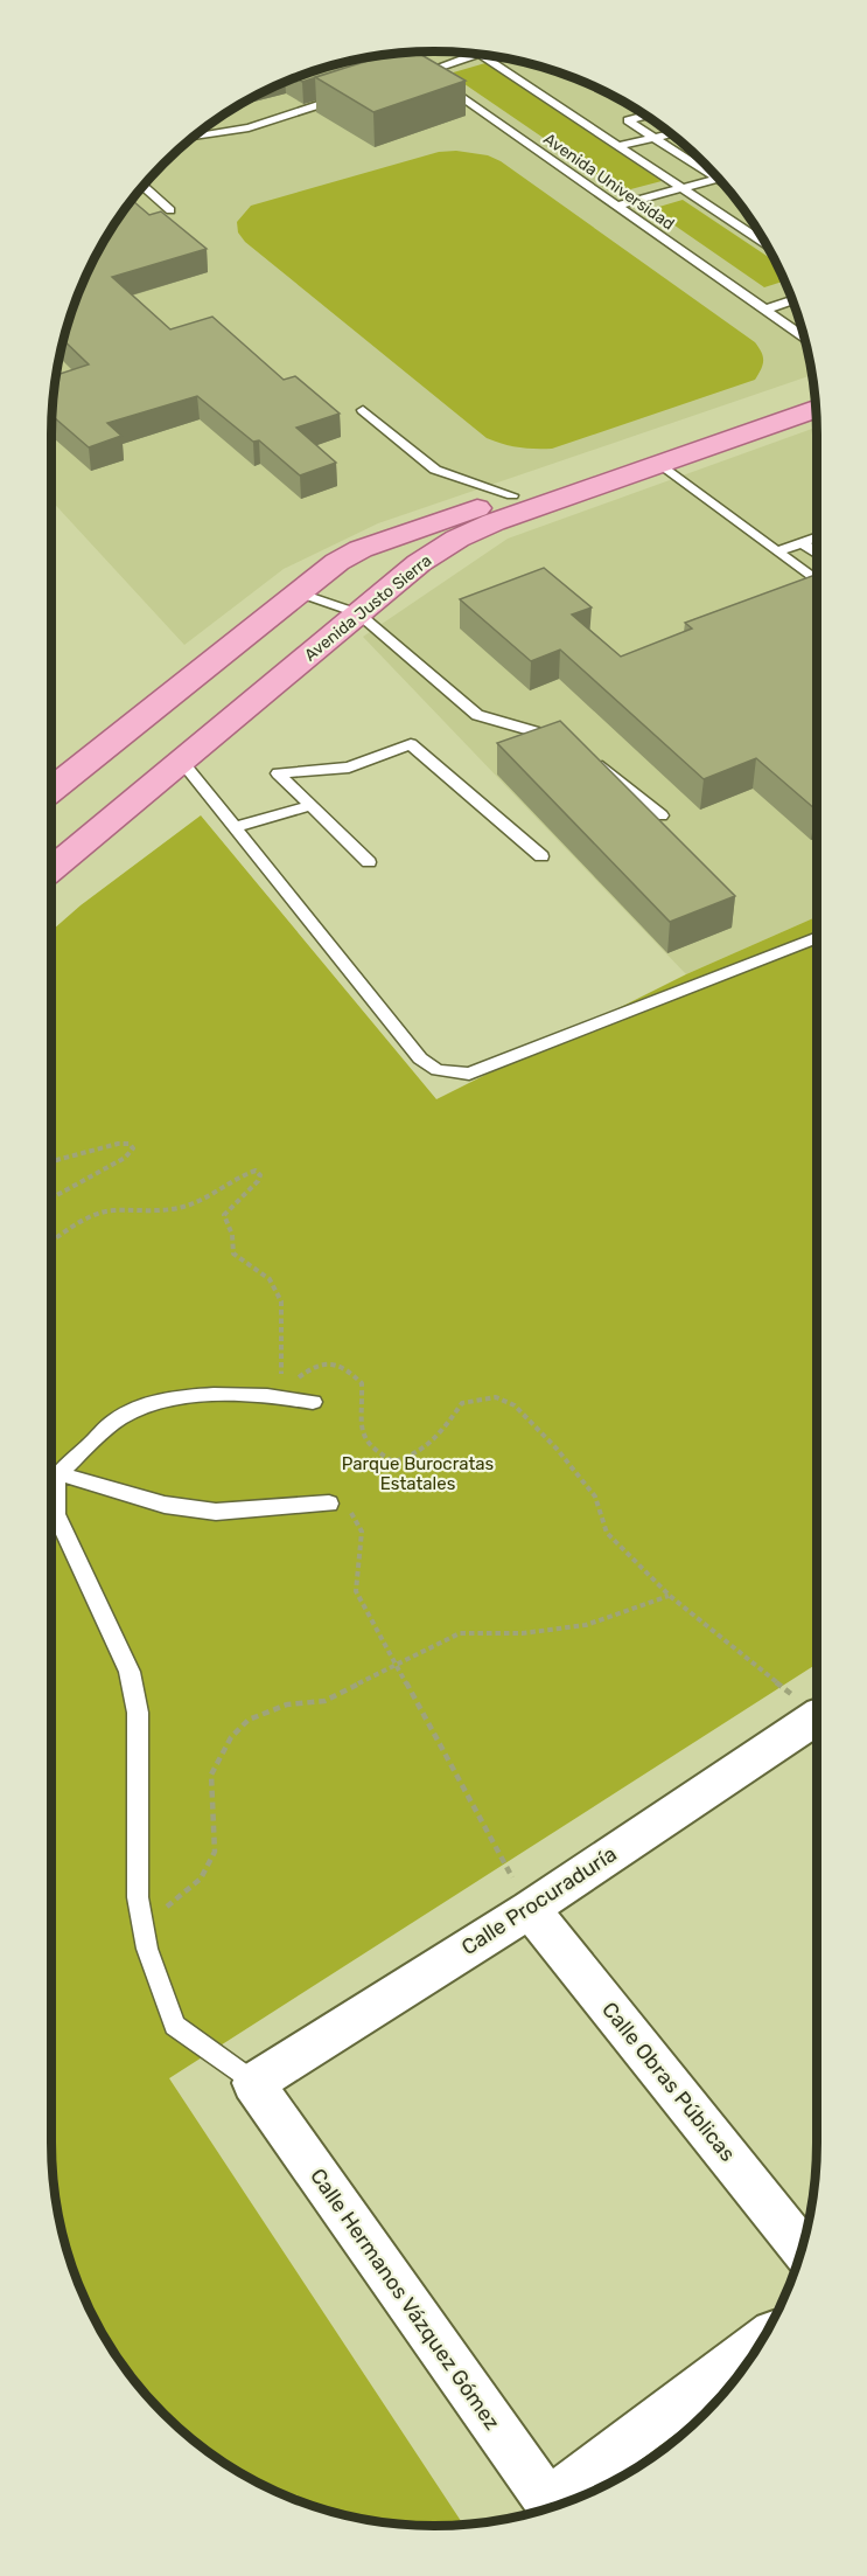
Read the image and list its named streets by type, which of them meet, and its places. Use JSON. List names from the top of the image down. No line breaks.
{"streets":{"main road":["Avenida Justo Sierra"],"street":["Calle Procuraduría","Calle Obras Públicas","Calle Hermanos Vázquez Gómez"],"lane":["Avenida Universidad"]},"crossings":[["Calle Procuraduría","Calle Obras Públicas"],["Calle Procuraduría","Calle Hermanos Vázquez Gómez"]],"parks":["Parque Burocratas Estatales"]}
